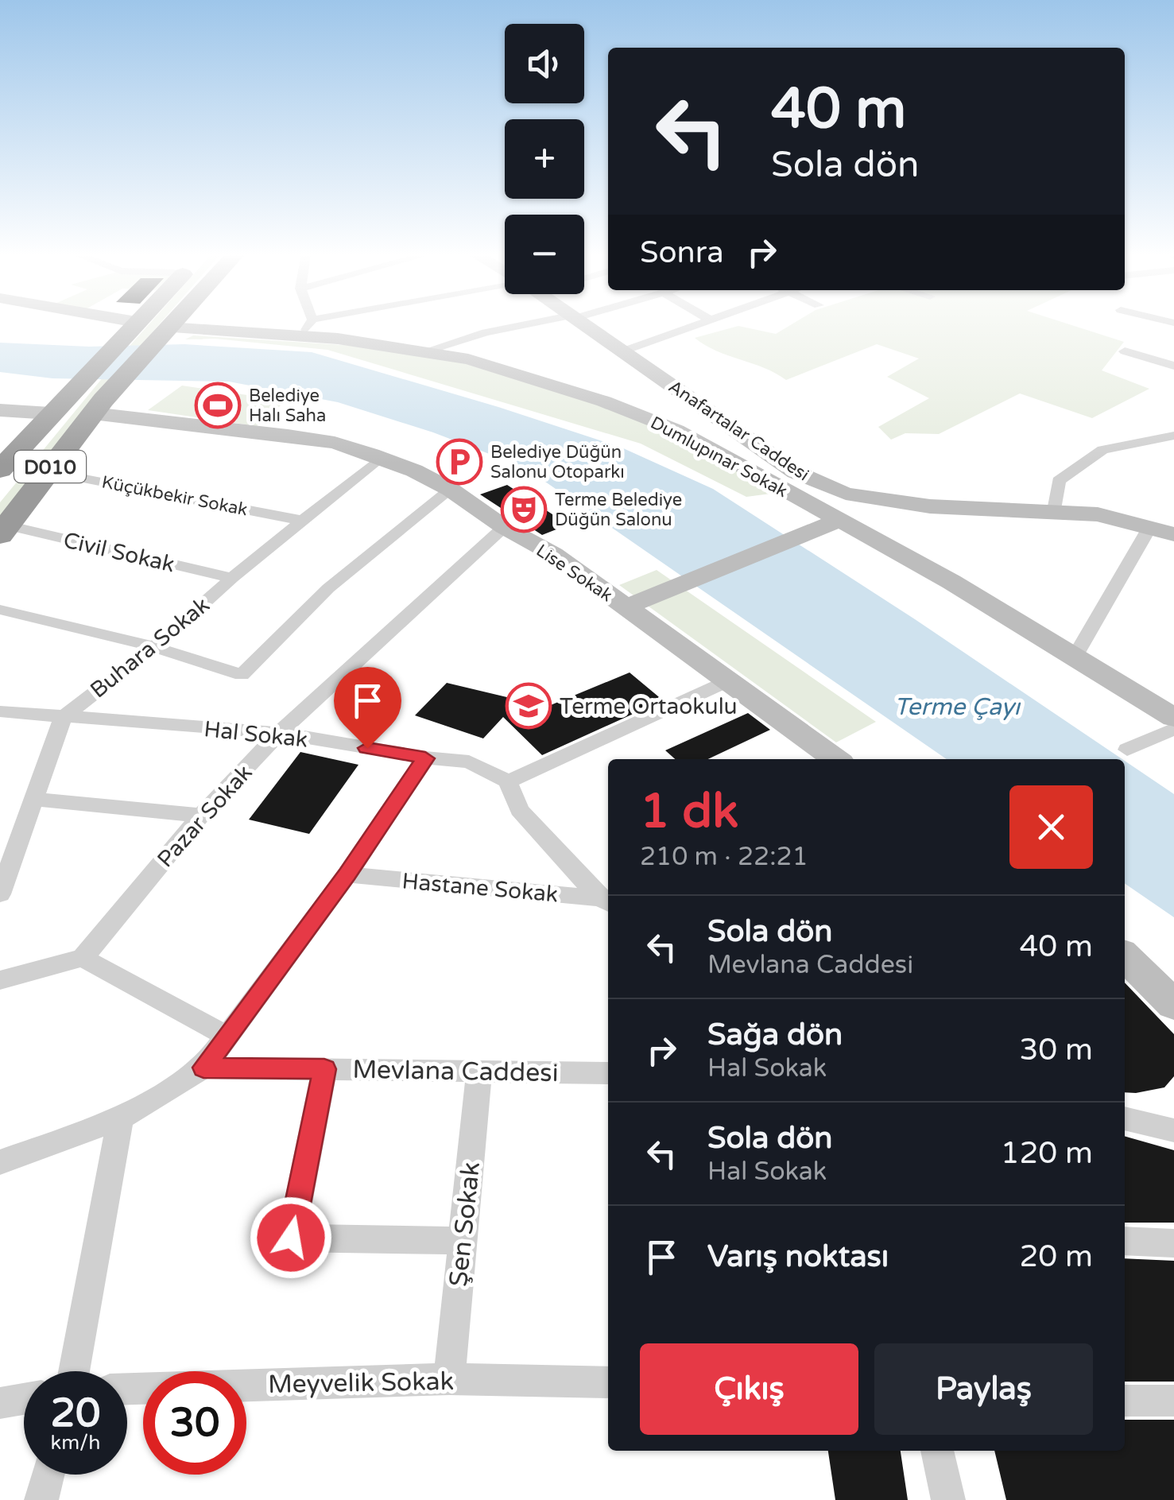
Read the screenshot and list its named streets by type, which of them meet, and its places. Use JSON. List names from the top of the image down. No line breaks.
{"streets":{"highway":["D010"],"street":["Anafartalar Caddesi","Dumlupınar Sokak","Küçükbekir Sokak","Civil Sokak","Lise Sokak","Buhara Sokak","Hal Sokak","Pazar Sokak","Hastane Sokak","Mevlana Caddesi","Şen Sokak","Meyvelik Sokak"]},"crossings":[["Dumlupınar Sokak","D010"],["D010","Küçükbekir Sokak"],["D010","Civil Sokak"],["D010","Lise Sokak"],["Küçükbekir Sokak","Buhara Sokak"],["Civil Sokak","Buhara Sokak"],["Lise Sokak","Buhara Sokak"],["Lise Sokak","Pazar Sokak"],["Buhara Sokak","Hal Sokak"],["Hal Sokak","Pazar Sokak"],["Mevlana Caddesi","Şen Sokak"],["Şen Sokak","Meyvelik Sokak"]],"water":["Terme Çayı"],"places":{"sports":["Belediye Halı Saha"],"parking":["Belediye Düğün Salonu Otoparkı"],"theatre":["Terme Belediye Düğün Salonu"],"school or university":["Terme Ortaokulu"]},"page":{"map_buttons":["+","−"],"turn":["40 m","Sola dön"],"then":"Sonra","heading":["1 dk","210 m · 22:21"],"list":[{"name":"Sola dön","note":"Mevlana Caddesi","value":"40 m"},{"name":"Sağa dön","note":"Hal Sokak","value":"30 m"},{"name":"Sola dön","note":"Hal Sokak","value":"120 m"},{"name":"Varış noktası","value":"20 m"}],"buttons":["Çıkış","Paylaş"],"speed":"20 km/h","limit":"30"}}
